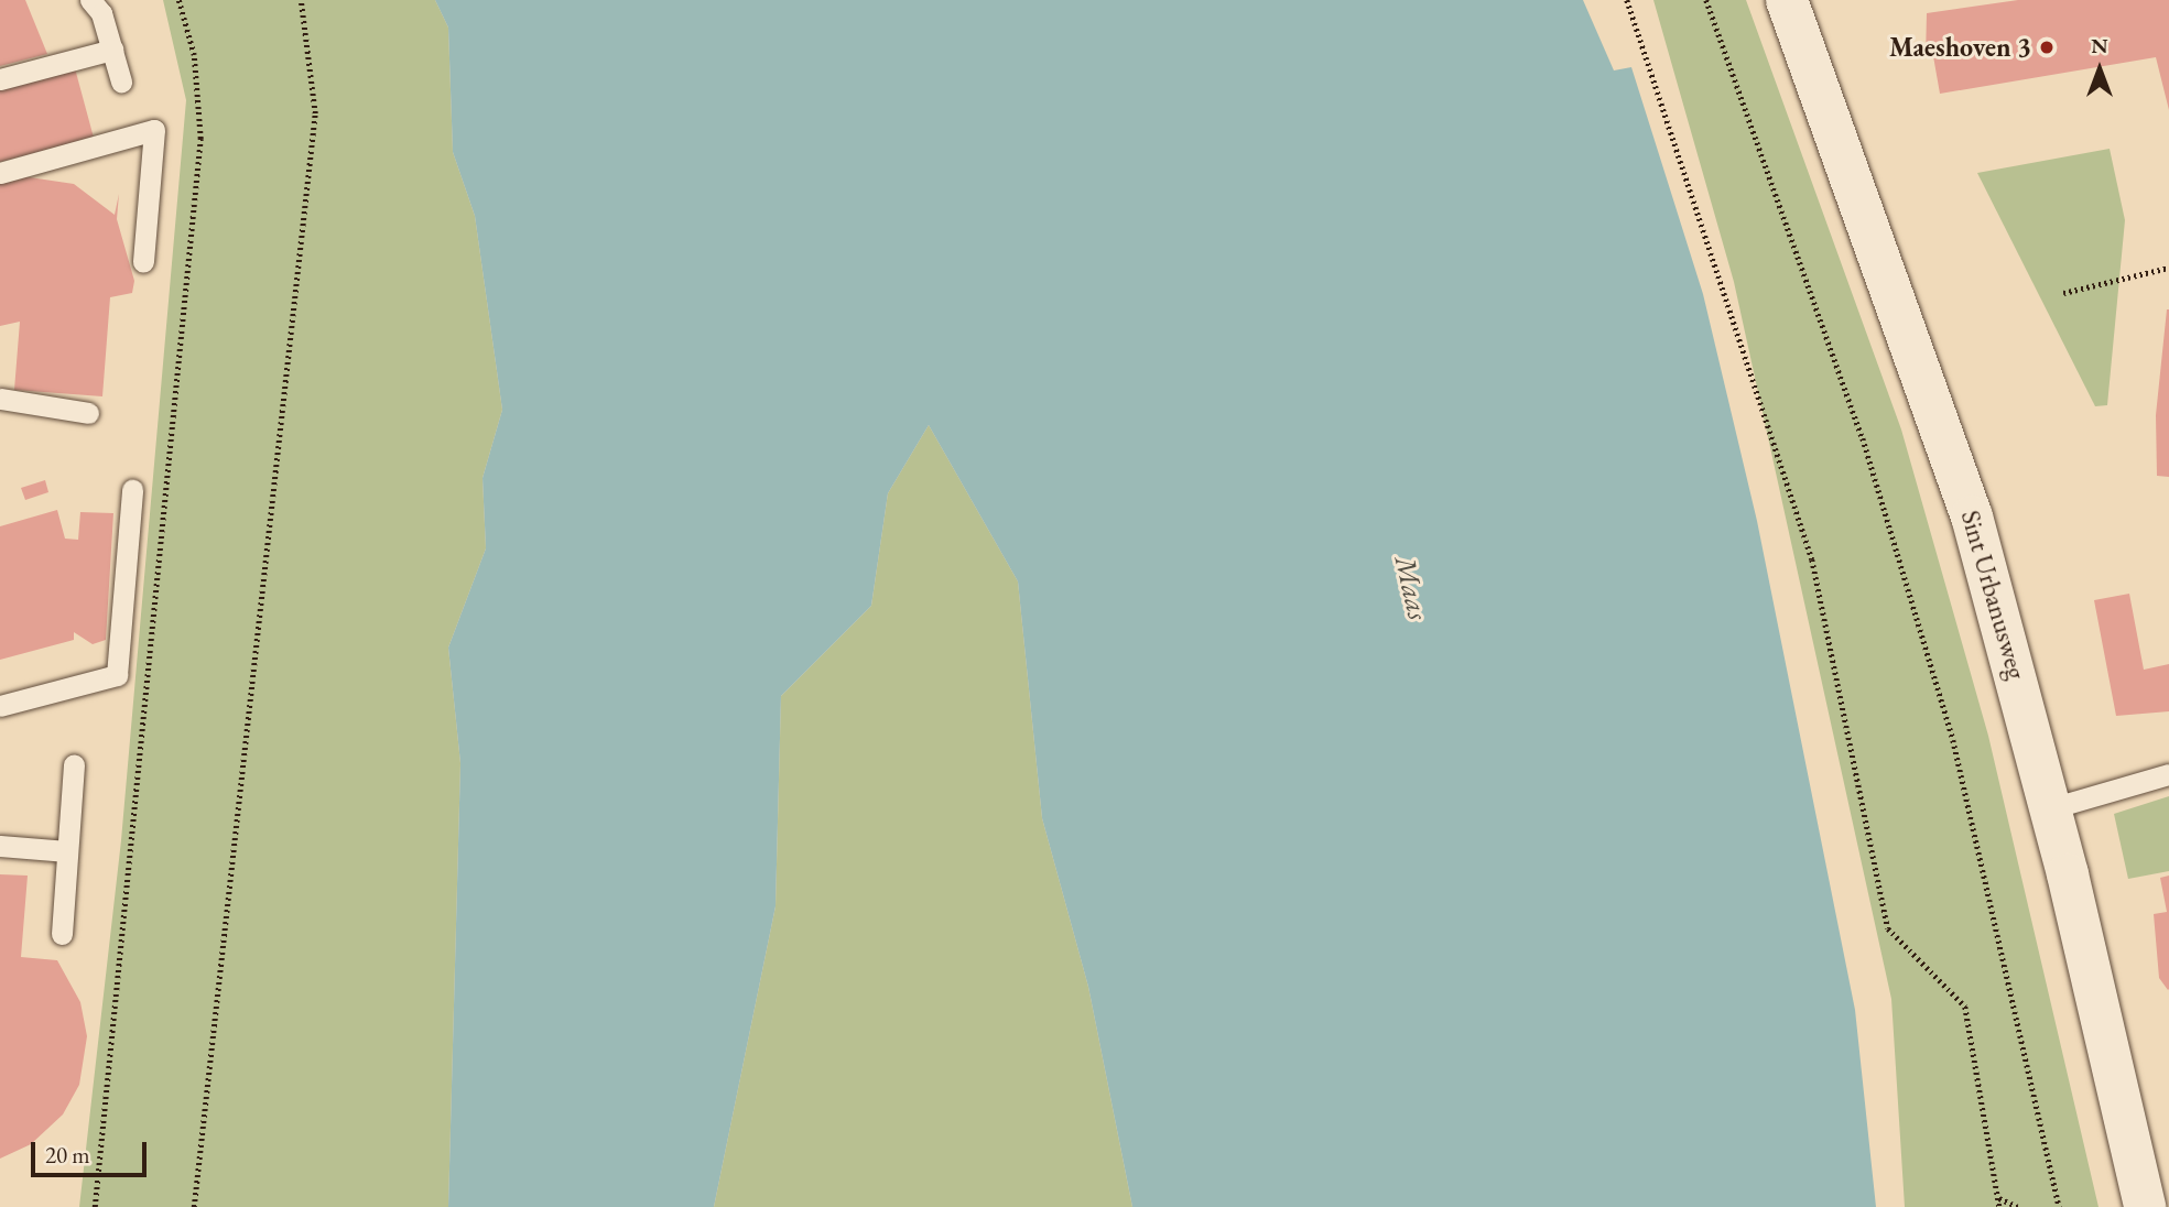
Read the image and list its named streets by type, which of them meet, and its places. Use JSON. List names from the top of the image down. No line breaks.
{"streets":{"street":["Sint Urbanusweg"]},"water":["Maas"],"places":["Maeshoven 3"],"scale_bar":"20 m","north":"top"}
